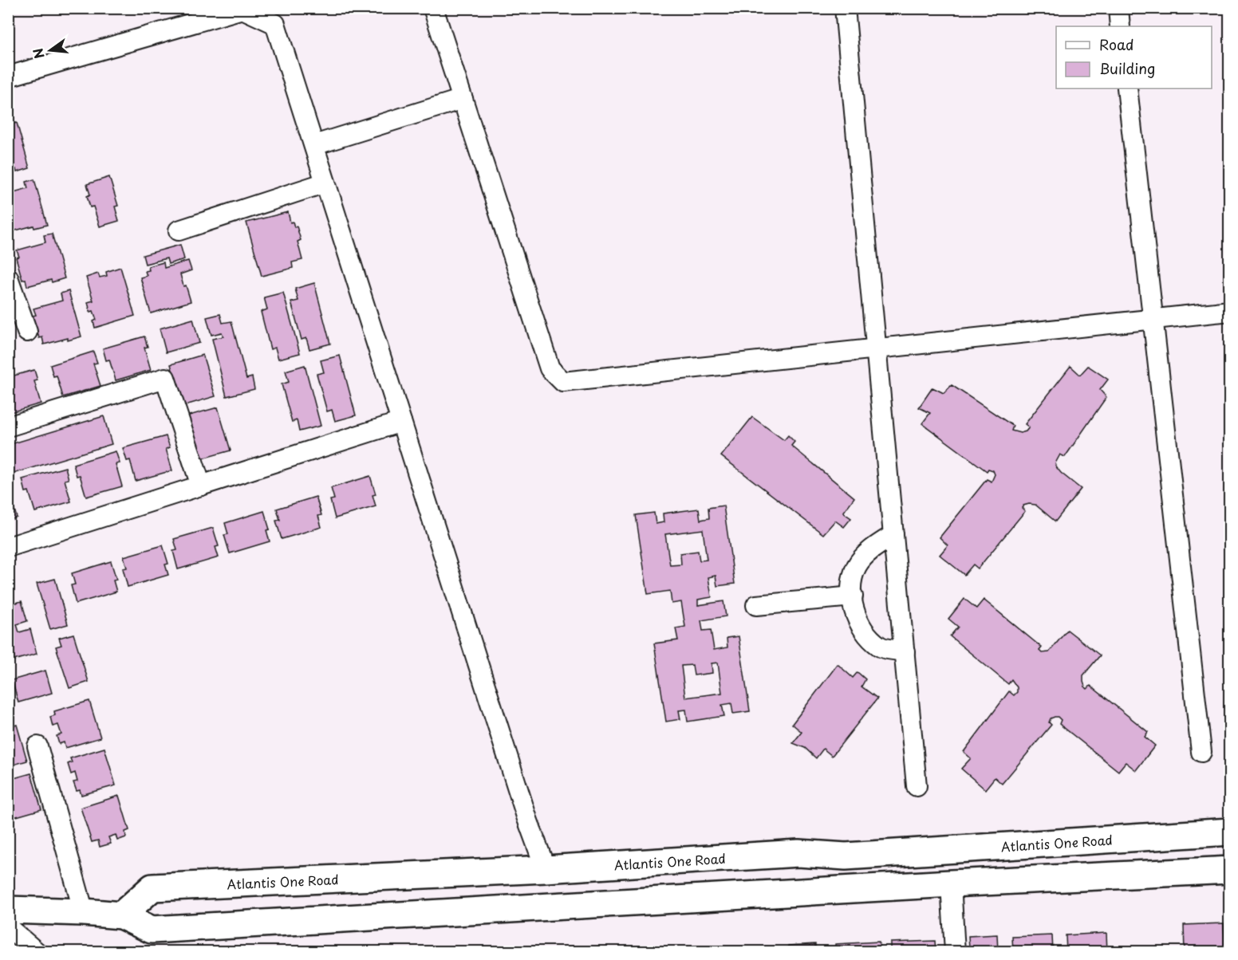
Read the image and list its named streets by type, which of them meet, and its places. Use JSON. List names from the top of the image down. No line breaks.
{"streets":{"street":["Atlantis One Road"]},"legend":["Road","Building"],"north":"left"}
